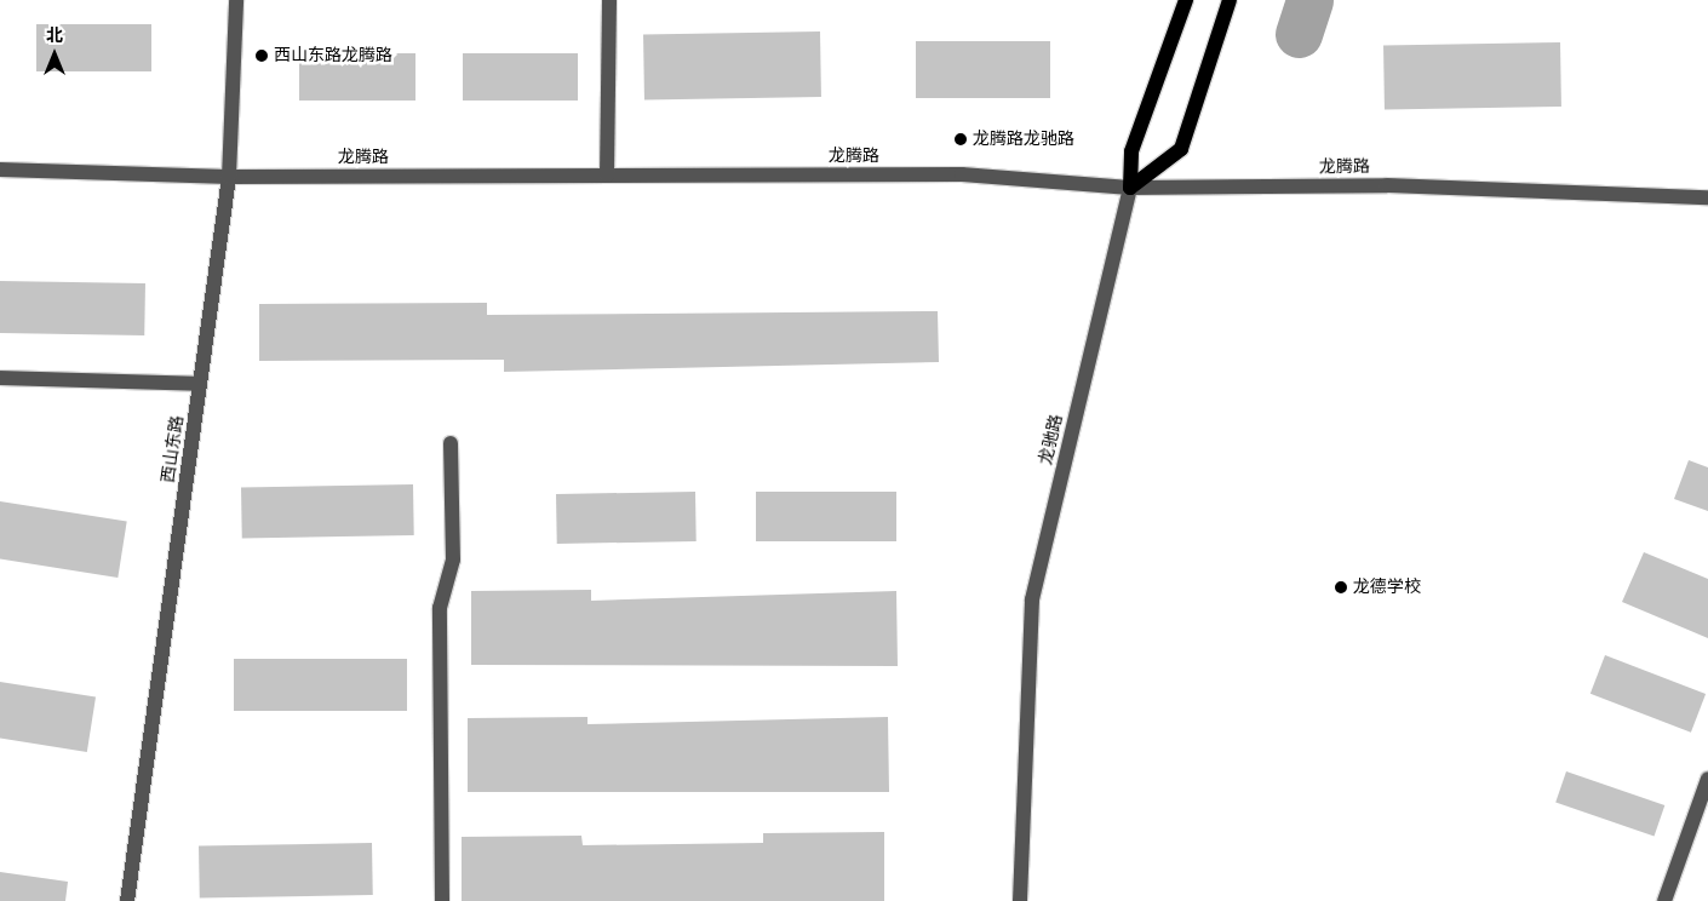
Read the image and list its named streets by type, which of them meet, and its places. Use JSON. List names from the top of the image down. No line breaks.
{"streets":{"main road":["龙驰路"],"street":["龙腾路","西山东路"]},"crossings":[["龙腾路","龙驰路"],["龙腾路","西山东路"]],"places":["西山东路龙腾路","龙腾路龙驰路","龙德学校"],"north":"top"}
